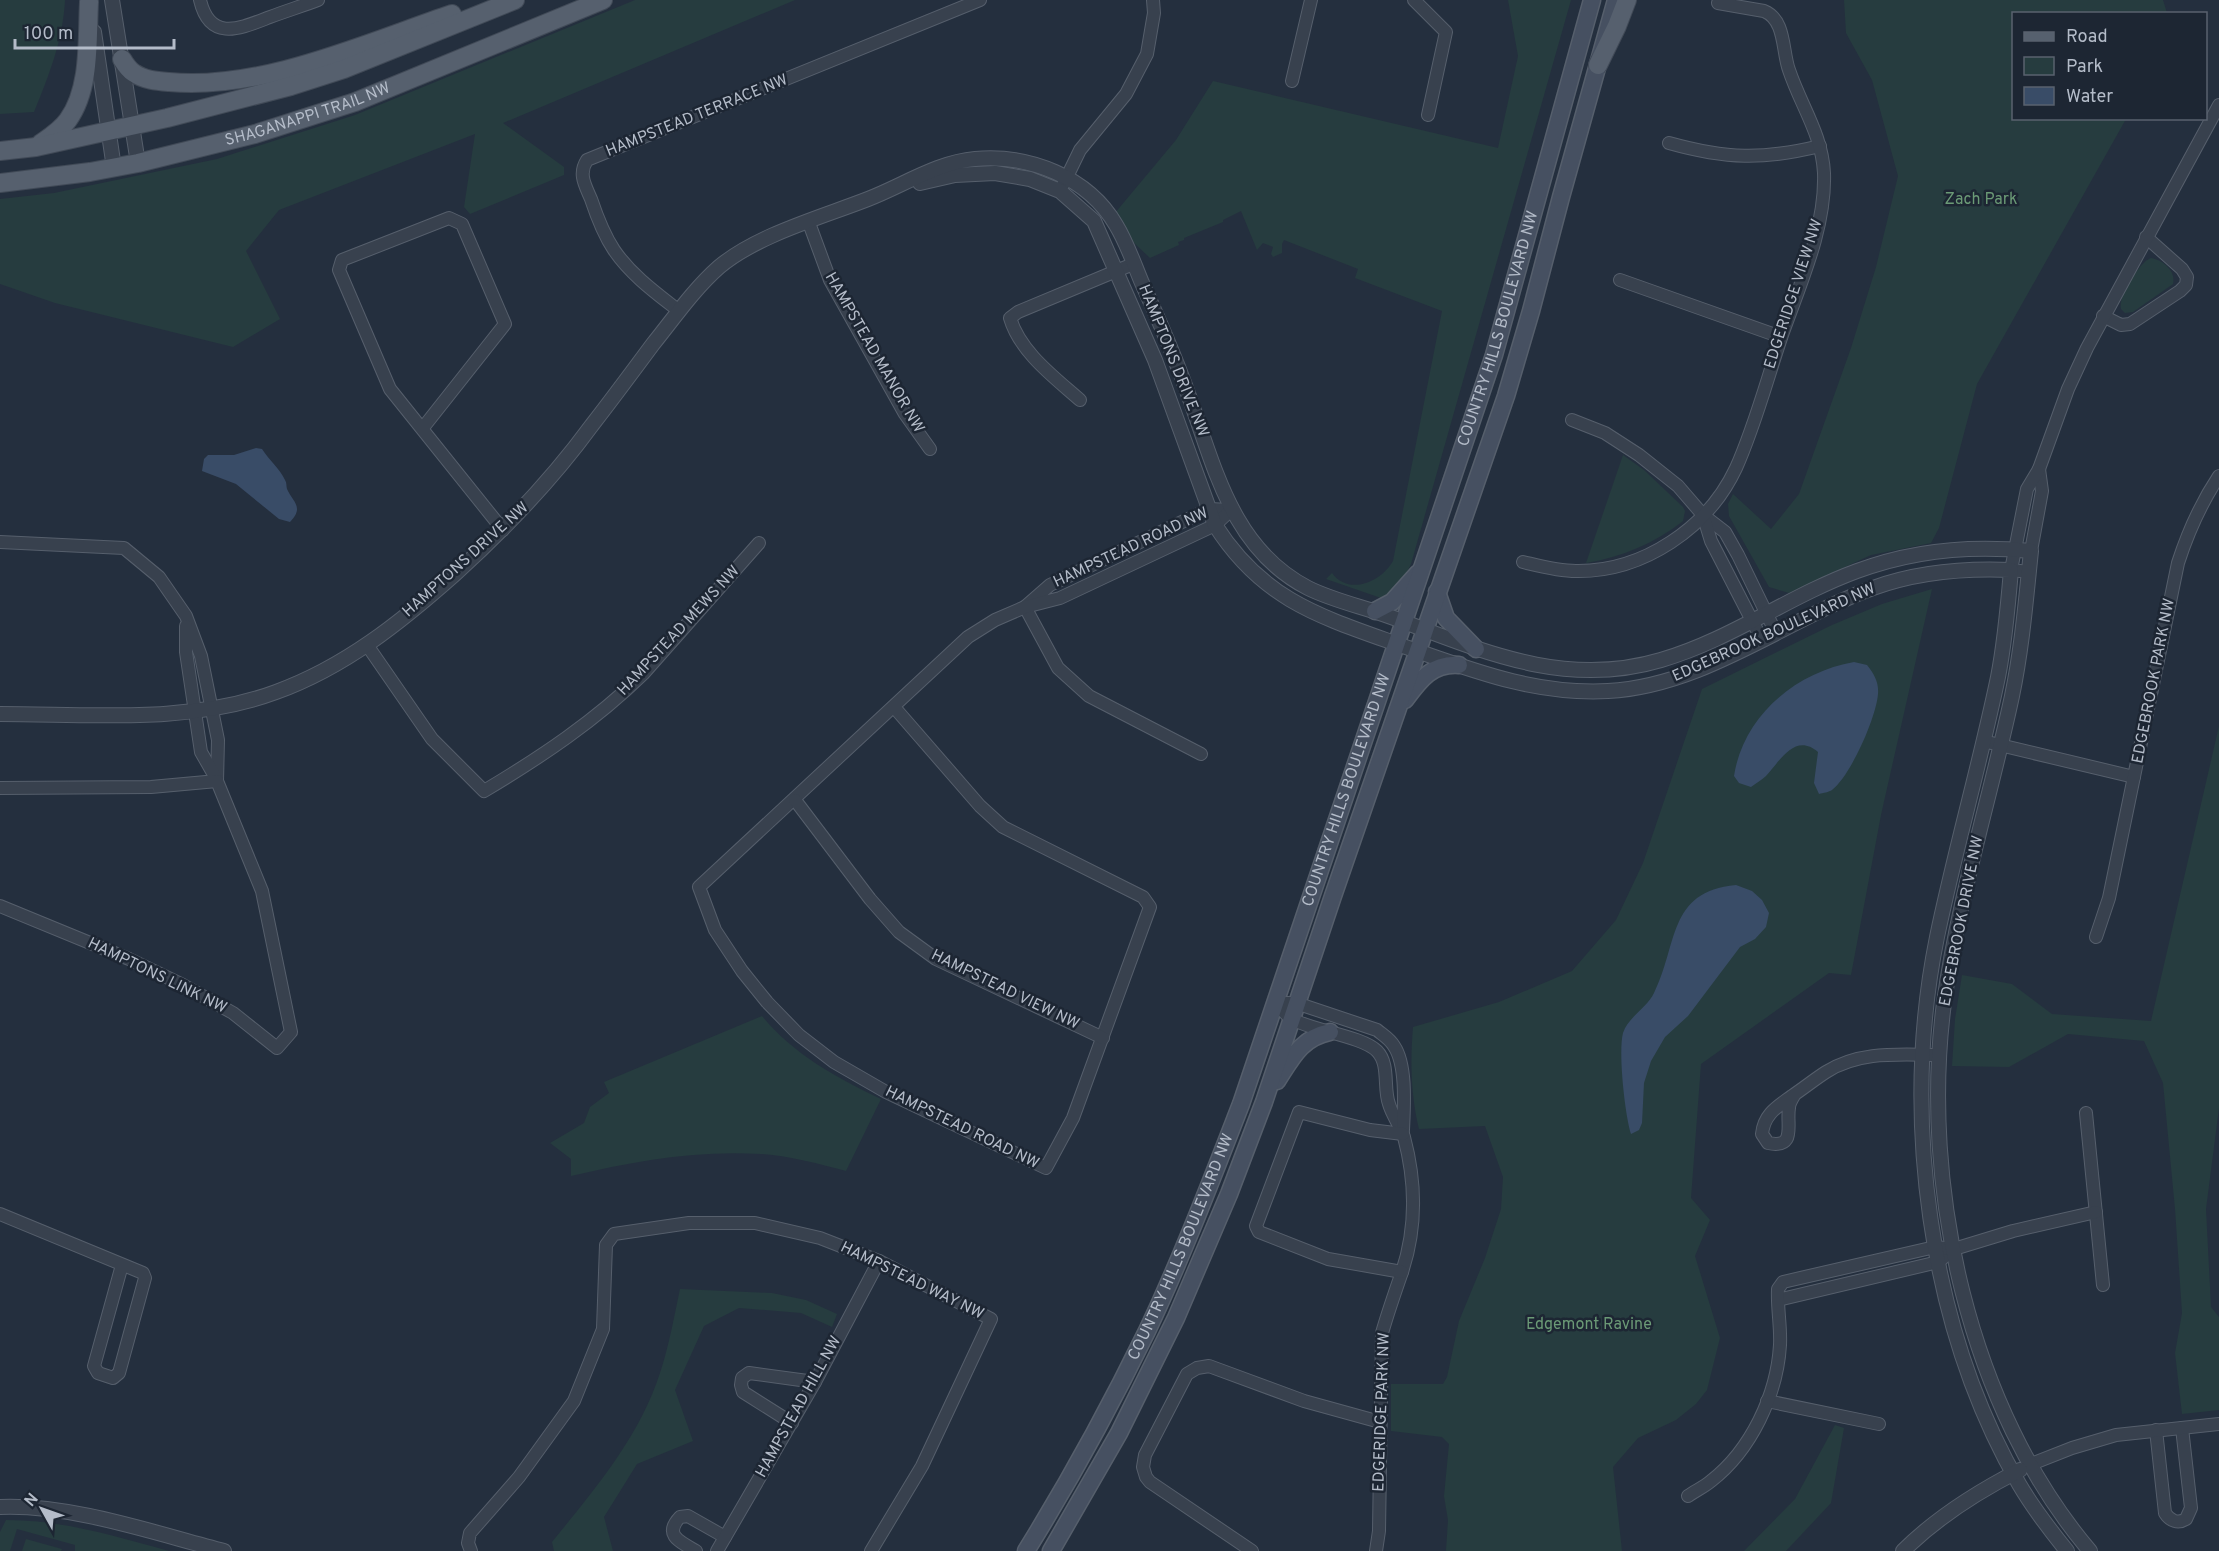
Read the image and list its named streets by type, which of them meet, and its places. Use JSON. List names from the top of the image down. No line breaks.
{"streets":{"main road":["SHAGANAPPI TRAIL NW","COUNTRY HILLS BOULEVARD NW"],"street":["HAMPSTEAD TERRACE NW","EDGERIDGE VIEW NW","HAMPSTEAD MANOR NW","HAMPTONS DRIVE NW","HAMPSTEAD ROAD NW","HAMPSTEAD MEWS NW","EDGEBROOK BOULEVARD NW","EDGEBROOK PARK NW","EDGEBROOK DRIVE NW","HAMPTONS LINK NW","HAMPSTEAD VIEW NW","HAMPSTEAD WAY NW","HAMPSTEAD HILL NW","EDGERIDGE PARK NW"]},"crossings":[["HAMPSTEAD TERRACE NW","HAMPTONS DRIVE NW"],["COUNTRY HILLS BOULEVARD NW","HAMPTONS DRIVE NW"],["COUNTRY HILLS BOULEVARD NW","EDGEBROOK BOULEVARD NW"],["COUNTRY HILLS BOULEVARD NW","EDGERIDGE PARK NW"],["HAMPSTEAD MANOR NW","HAMPTONS DRIVE NW"],["HAMPTONS DRIVE NW","HAMPSTEAD ROAD NW"],["HAMPTONS DRIVE NW","HAMPSTEAD MEWS NW"],["HAMPTONS DRIVE NW","EDGEBROOK BOULEVARD NW"],["HAMPTONS DRIVE NW","HAMPTONS LINK NW"],["HAMPSTEAD ROAD NW","HAMPSTEAD VIEW NW"],["EDGEBROOK BOULEVARD NW","EDGEBROOK DRIVE NW"],["EDGEBROOK PARK NW","EDGEBROOK DRIVE NW"],["HAMPSTEAD WAY NW","HAMPSTEAD HILL NW"]],"parks":["Zach Park","Edgemont Ravine"],"legend":["Road","Park","Water"],"scale_bar":"100 m","north":"top left"}
